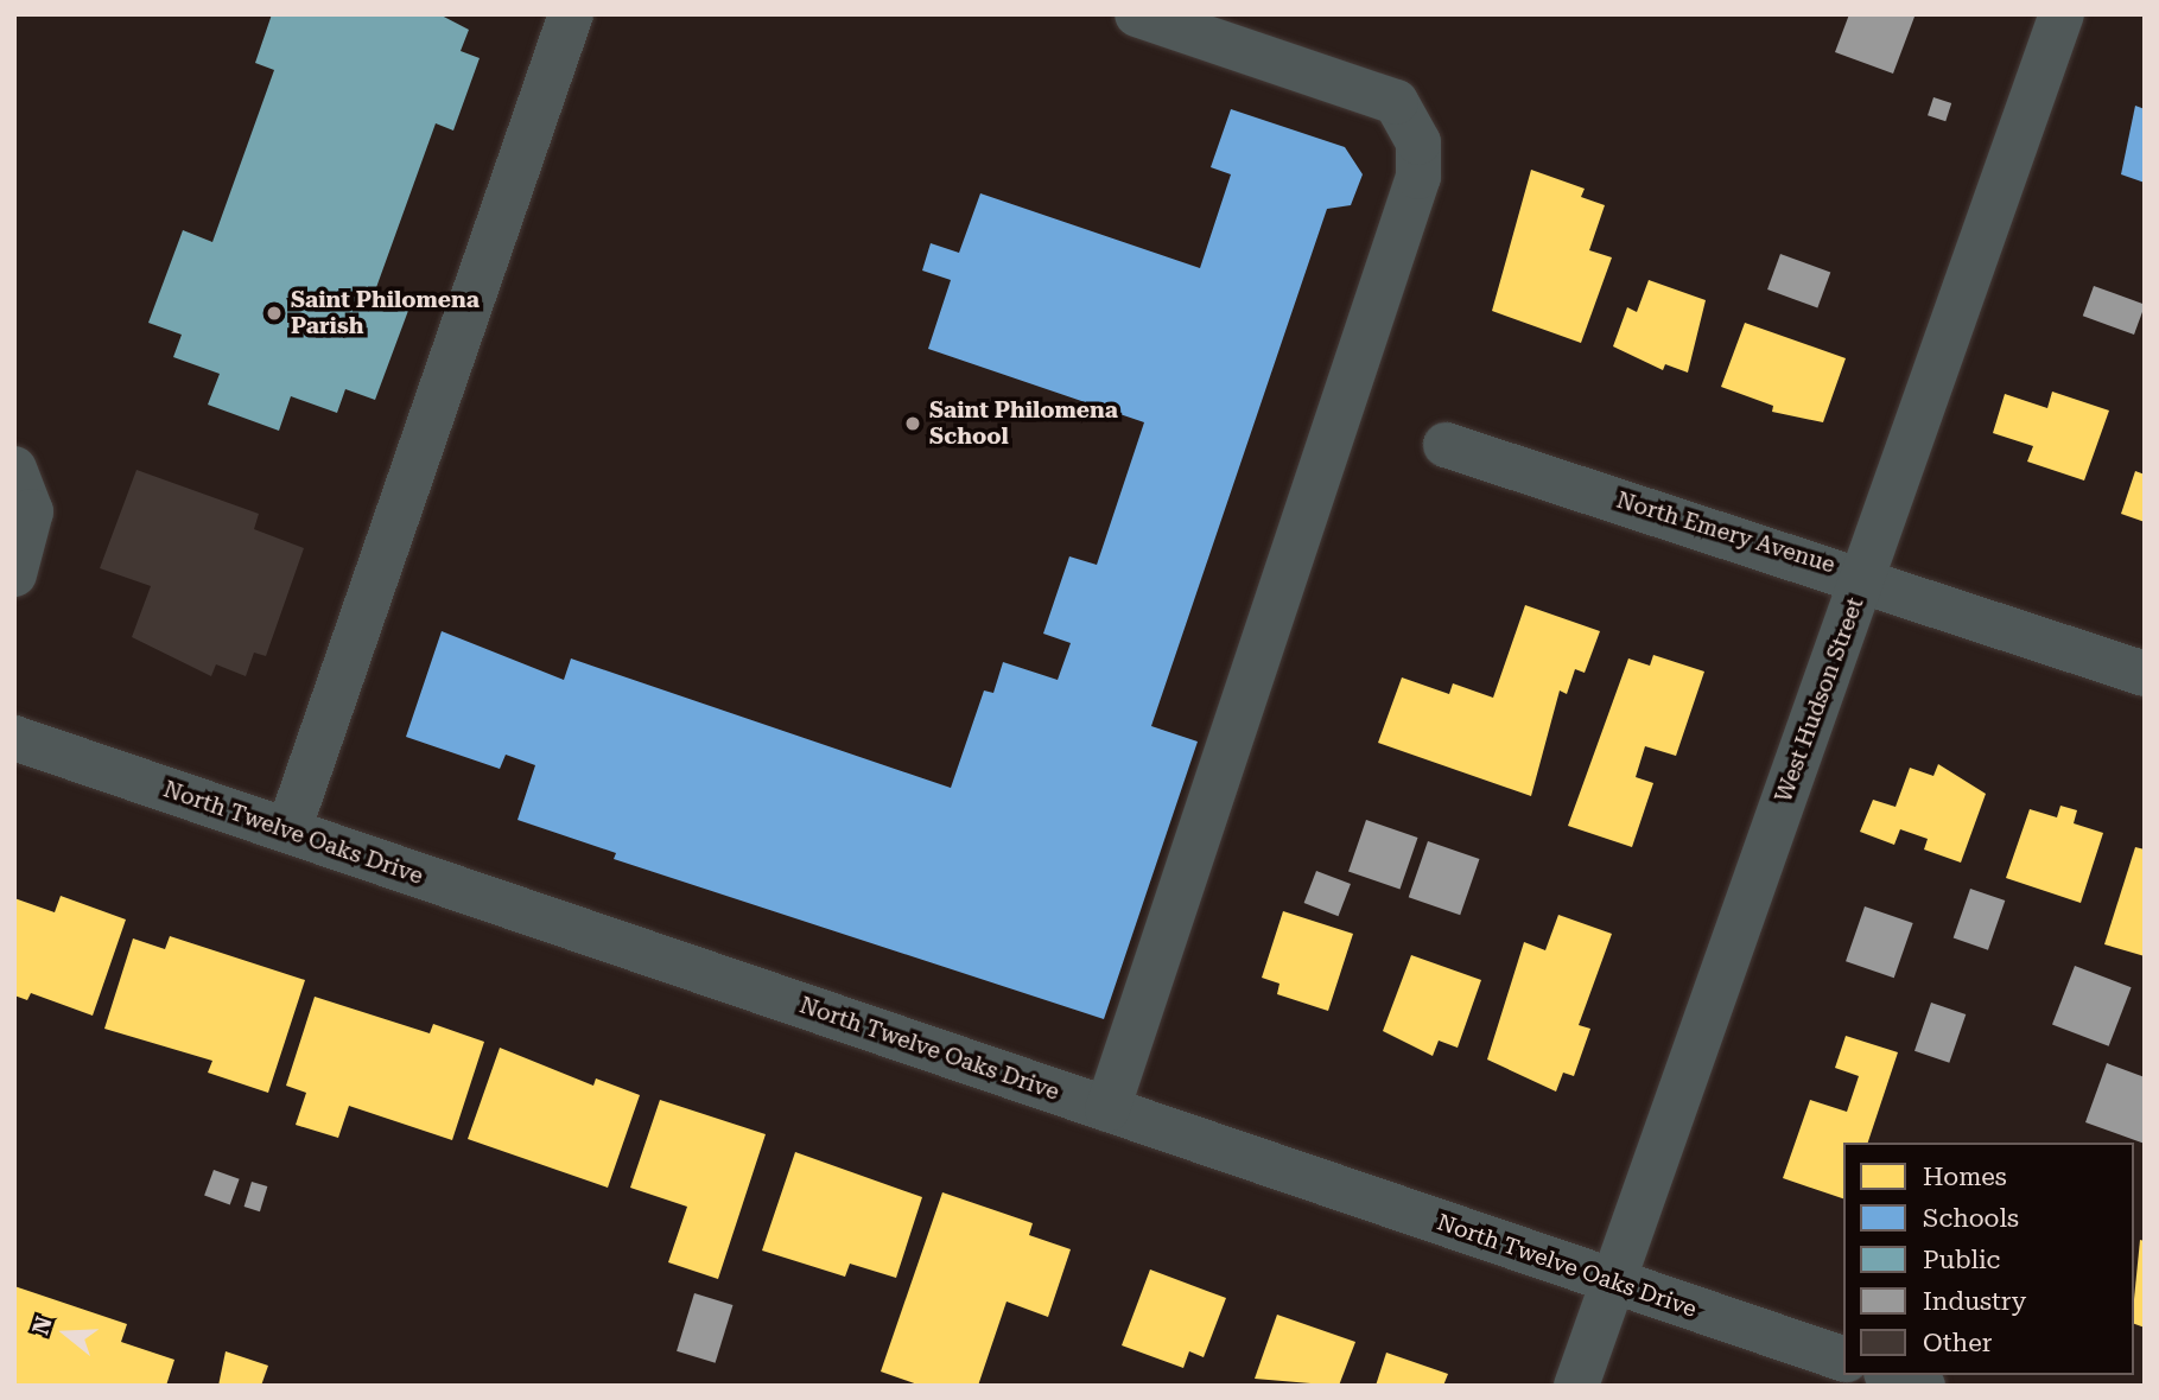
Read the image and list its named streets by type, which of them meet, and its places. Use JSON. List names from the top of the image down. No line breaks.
{"streets":{"street":["North Emery Avenue","West Hudson Street","North Twelve Oaks Drive"]},"crossings":[["North Emery Avenue","West Hudson Street"],["West Hudson Street","North Twelve Oaks Drive"]],"places":["Saint Philomena Parish","Saint Philomena School"],"legend":["Homes","Schools","Public","Industry","Other"],"north":"left"}
